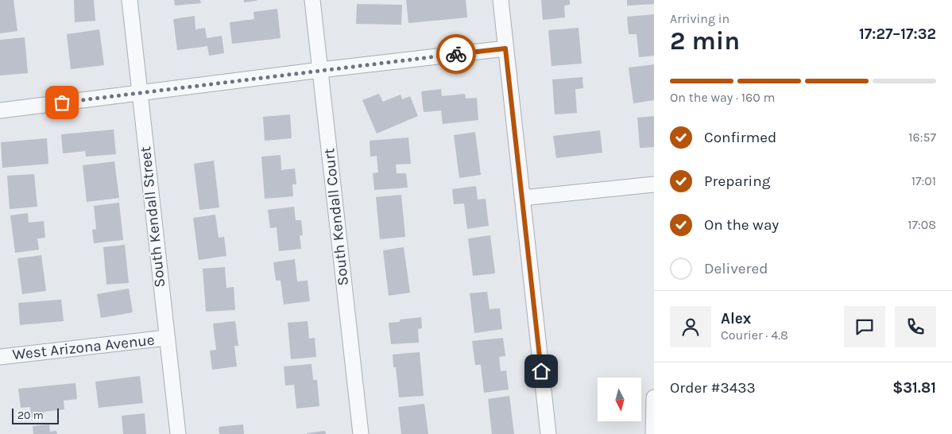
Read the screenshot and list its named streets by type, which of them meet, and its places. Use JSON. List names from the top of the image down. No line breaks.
{"streets":{"street":["South Kendall Street","South Kendall Court","West Arizona Avenue"]},"crossings":[["South Kendall Street","West Arizona Avenue"]],"scale_bar":"20 m","north":"bottom","page":{"heading":["2 min","Arriving in","17:27–17:32"],"panel":["Alex","Courier · 4.8","Order #3433","$31.81"],"bar":"On the way · 160 m","list":[["Confirmed","16:57"],["Preparing","17:01"],["On the way","17:08"],"Delivered"],"scale":"20 m"}}
